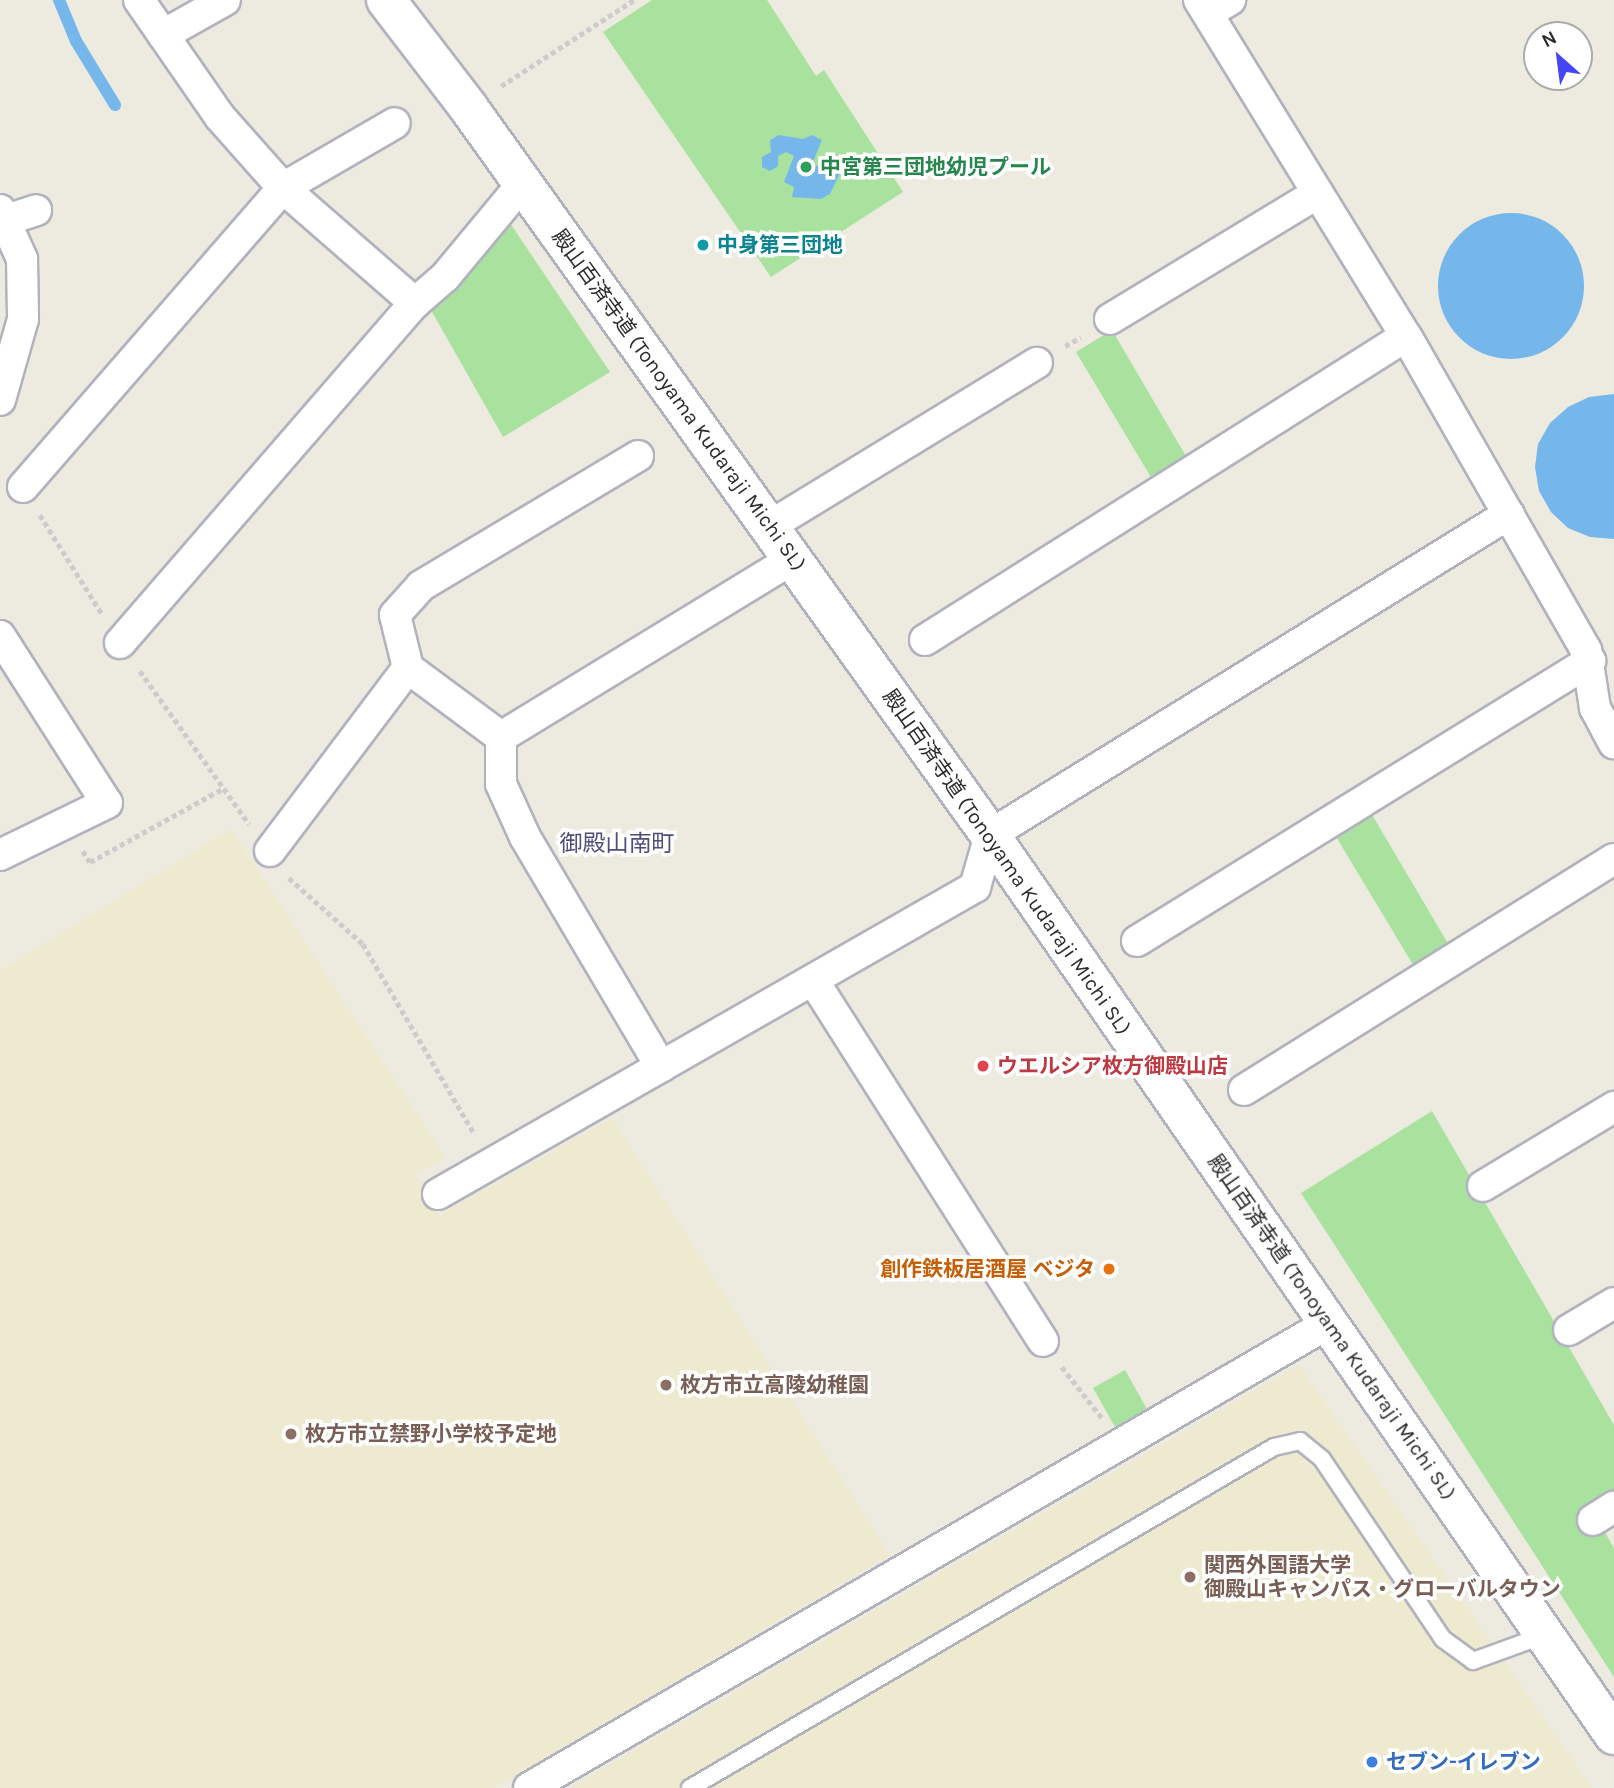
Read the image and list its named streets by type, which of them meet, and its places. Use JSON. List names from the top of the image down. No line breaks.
{"streets":{"street":["殿山百済寺道 (Tonoyama Kudaraji Michi SL)"]},"districts":["御殿山南町"],"places":["中宮第三団地幼児プール","中身第三団地","ウエルシア枚方御殿山店","創作鉄板居酒屋 ベジタ","枚方市立高陵幼稚園","枚方市立禁野小学校予定地","関西外国語大学 御殿山キャンパス・グローバルタウン","セブン-イレブン"],"north":"top left"}
